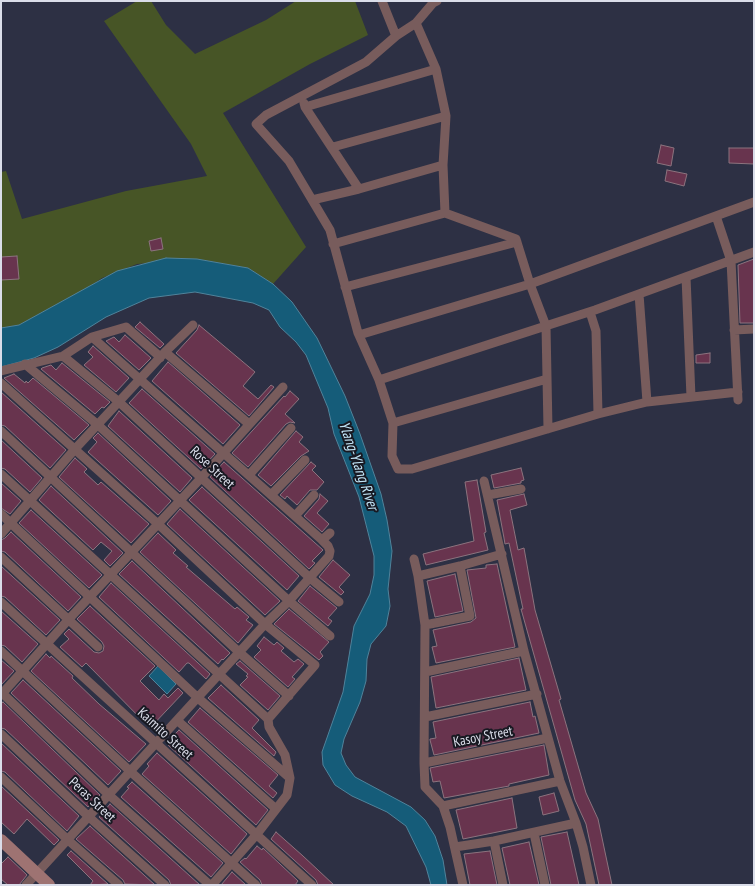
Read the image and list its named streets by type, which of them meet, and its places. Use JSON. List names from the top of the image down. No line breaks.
{"streets":{"street":["Rose Street","Kaimito Street","Kasoy Street","Peras Street"]},"water":["Ylang-Ylang River"]}
